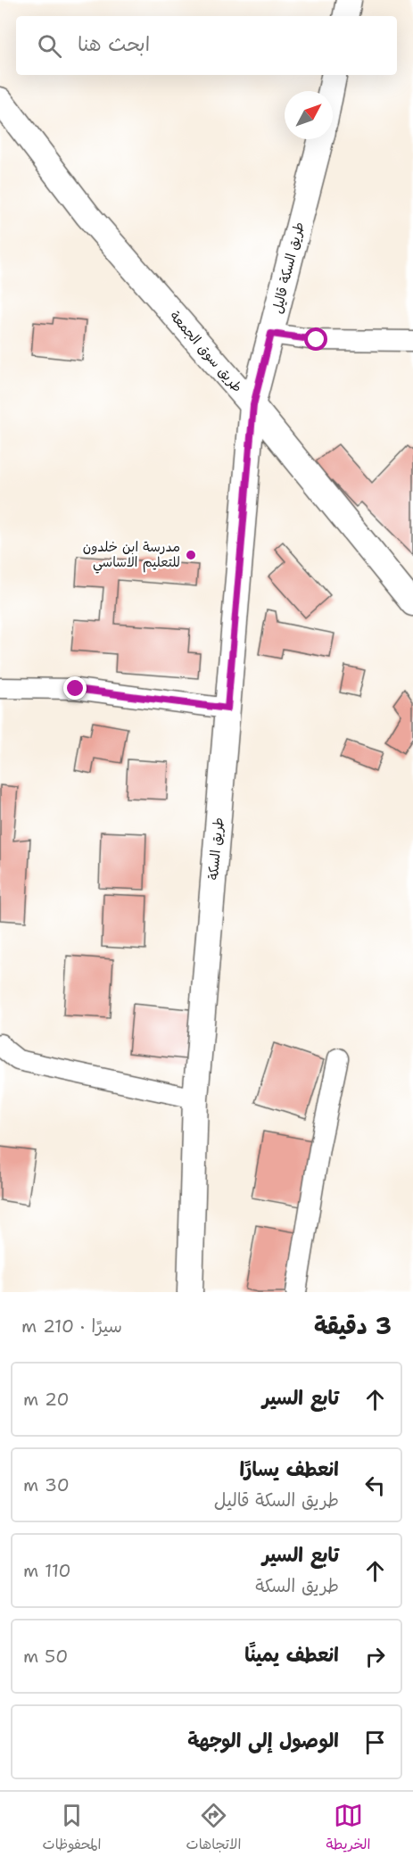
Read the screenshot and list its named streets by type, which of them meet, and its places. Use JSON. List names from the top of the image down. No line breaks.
{"streets":{"main road":["طريق السكة قاليل","طريق سوق الجمعة","طريق السكة"]},"crossings":[["طريق السكة قاليل","طريق سوق الجمعة"],["طريق السكة قاليل","طريق السكة"],["طريق سوق الجمعة","طريق السكة"]],"places":["مدرسة ابن خلدون للتعليم الاساسي"],"north":"top right","page":{"search":"ابحث هنا","heading":["3 دقيقة","سيرًا · 210 m"],"list":[["تابع السير","20 m"],["انعطف يسارًا","طريق السكة قاليل","30 m"],["تابع السير","طريق السكة","110 m"],["انعطف يمينًا","50 m"],"الوصول إلى الوجهة"],"nav":["الخريطة","الاتجاهات","المحفوظات"]}}
